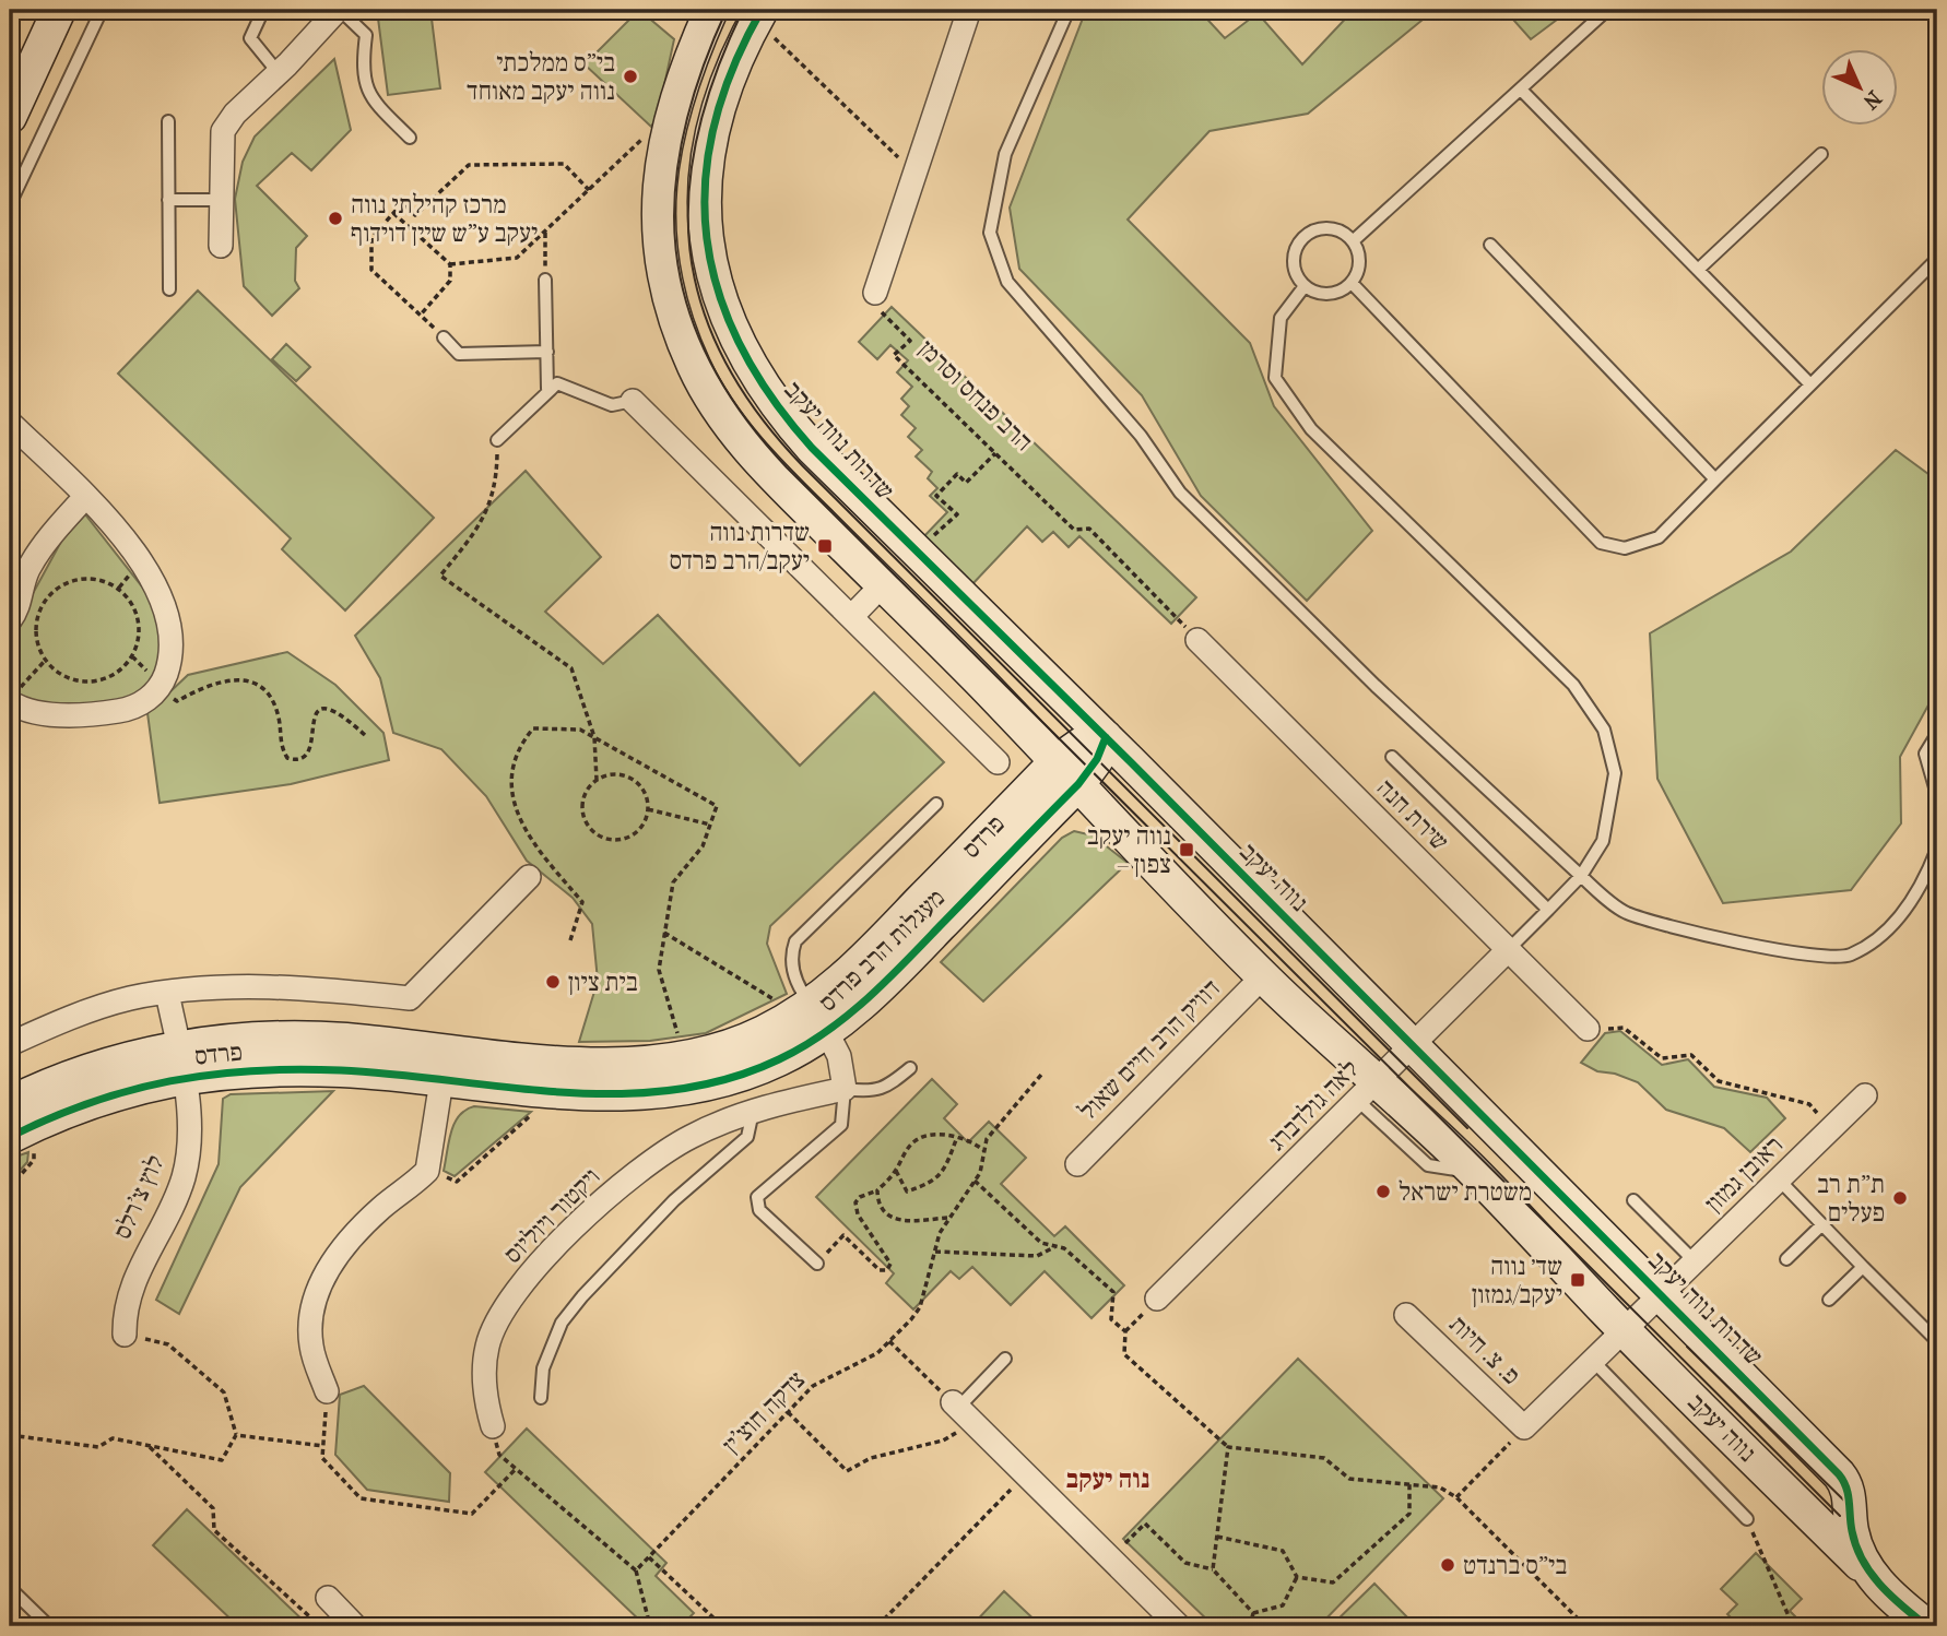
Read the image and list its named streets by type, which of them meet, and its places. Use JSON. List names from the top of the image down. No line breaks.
{"streets":{"street":["שדרות נווה יעקב","שירת חנה","פרדס","נווה יעקב","מעגלות הרב פרדס","דוויק הרב חיים שאול","לאה גולדברג","ראובן גמזון","לוץ צ'רלס","ויקטור ויוליוס","פ. צ. חיות"],"path":["הרב פנחס וסרמן","צדקה חוצ'ין"]},"crossings":[["הרב פנחס וסרמן","שירת חנה"],["שדרות נווה יעקב","נווה יעקב"],["שדרות נווה יעקב","לאה גולדברג"],["שדרות נווה יעקב","ראובן גמזון"],["שירת חנה","לאה גולדברג"],["פרדס","מעגלות הרב פרדס"],["פרדס","לוץ צ'רלס"],["נווה יעקב","לאה גולדברג"],["נווה יעקב","ראובן גמזון"],["ראובן גמזון","פ. צ. חיות"]],"districts":["נוה יעקב"],"places":{"other":["בי\"ס ממלכתי נווה יעקב מאוחד","מרכז קהילתי נווה יעקב ע\"ש שיין דוידוף","בית ציון","משטרת ישראל","ת\"ת רב פעלים","בי\"ס ברנדט"],"transit":["שדרות נווה יעקב/הרב פרדס","נווה יעקב – צפון","שד׳ נווה יעקב/גמזון"]},"north":"bottom right"}
